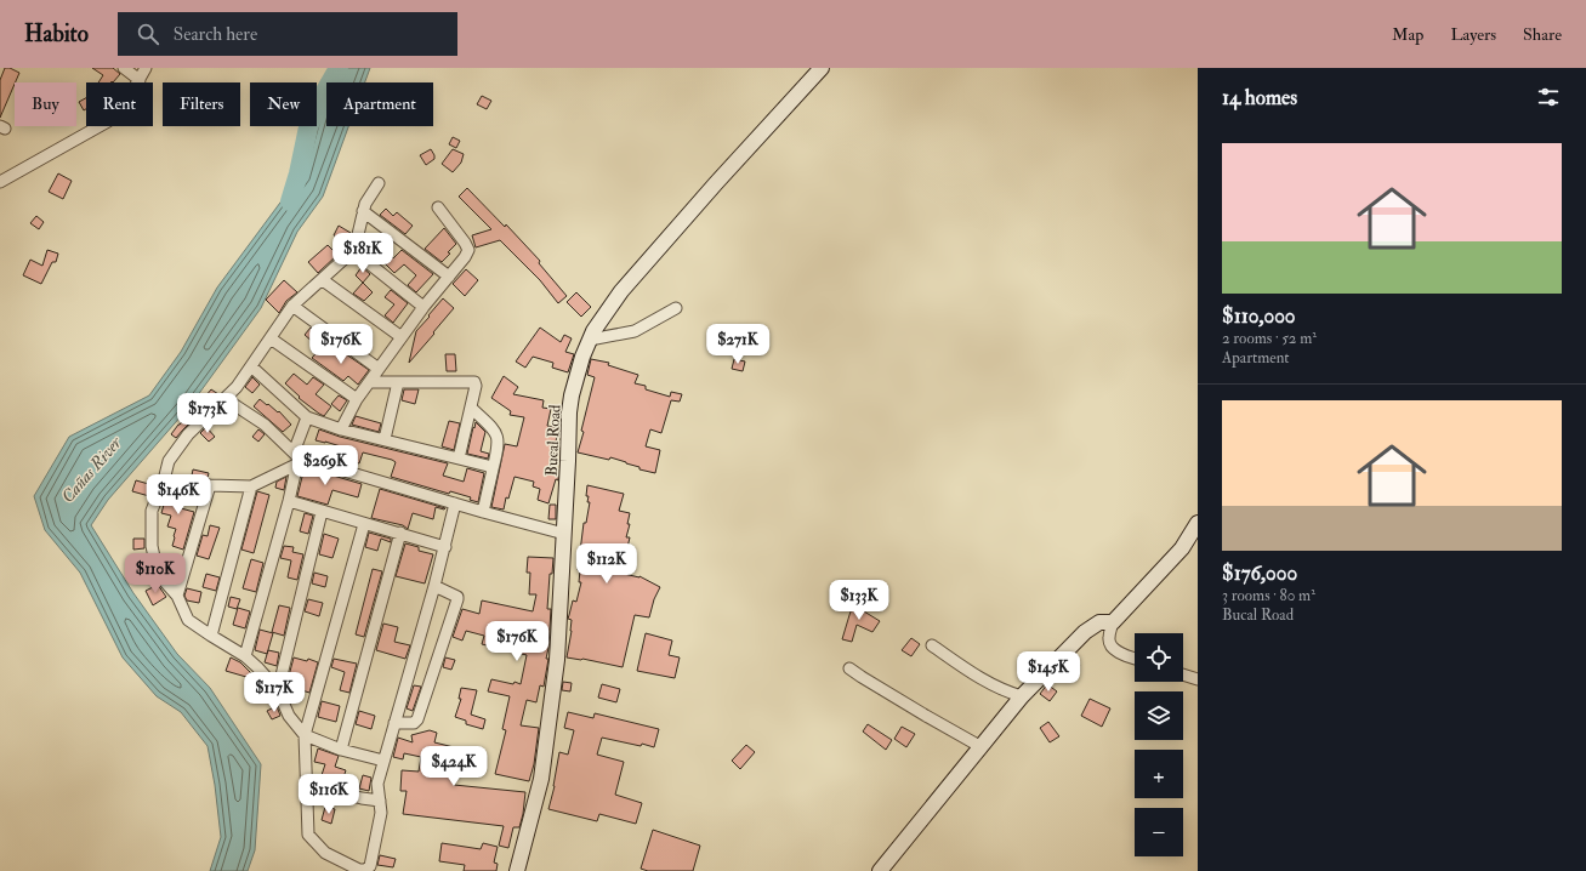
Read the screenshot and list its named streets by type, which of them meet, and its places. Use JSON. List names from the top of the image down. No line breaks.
{"streets":{"street":["Bucal Road"]},"water":["Cañas River"],"page":{"header":"Habito","search":"Search here","nav":["Map","Layers","Share"],"heading":"14 homes","chip":["Buy","Rent","Filters","New","Apartment"],"list":[{"name":"$110,000","note":"2 rooms · 52 m² · Apartment"},{"name":"$176,000","note":"3 rooms · 80 m² · Bucal Road"}],"price":["$181K","$176K","$271K","$173K","$269K","$146K","$112K","$110K","$133K","$176K","$145K","$117K","$424K","$116K"],"map_buttons":["+","−"]}}
